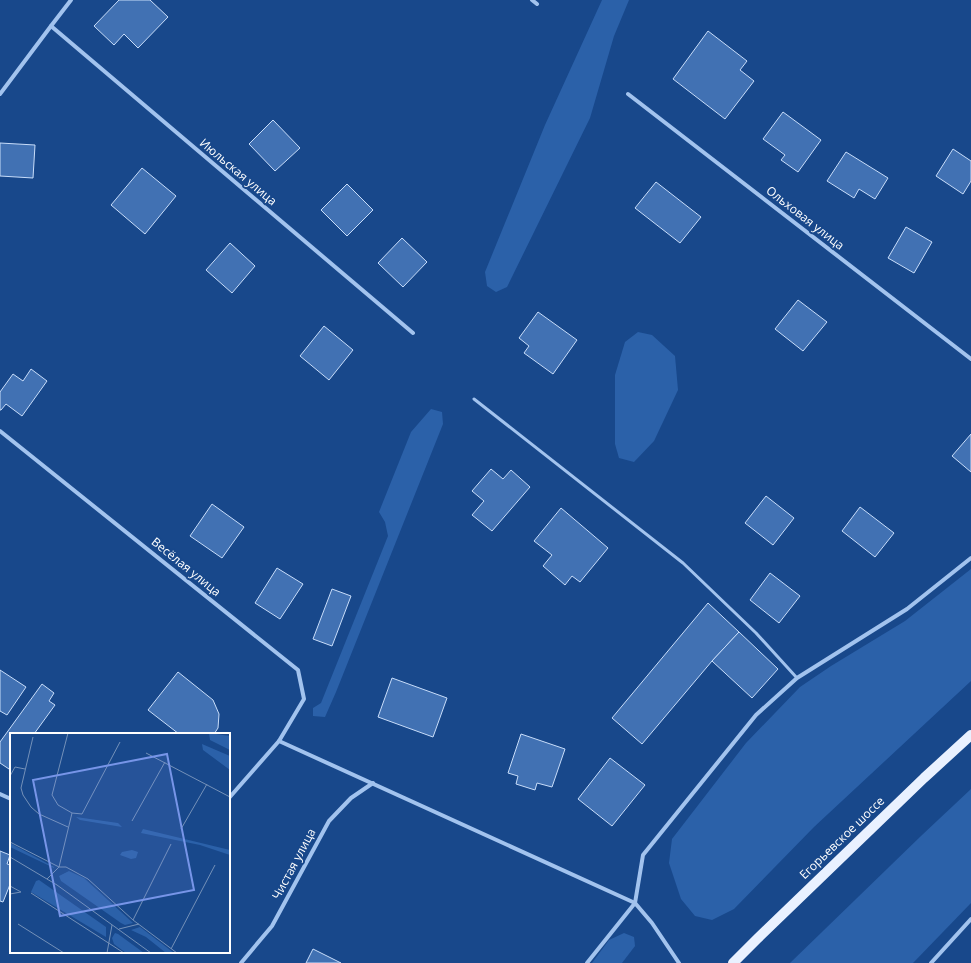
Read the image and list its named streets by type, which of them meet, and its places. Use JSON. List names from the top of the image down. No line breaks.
{"streets":{"main road":["Егорьевское шоссе"],"street":["Июльская улица","Ольховая улица","Весёлая улица","Чистая улица"]}}
